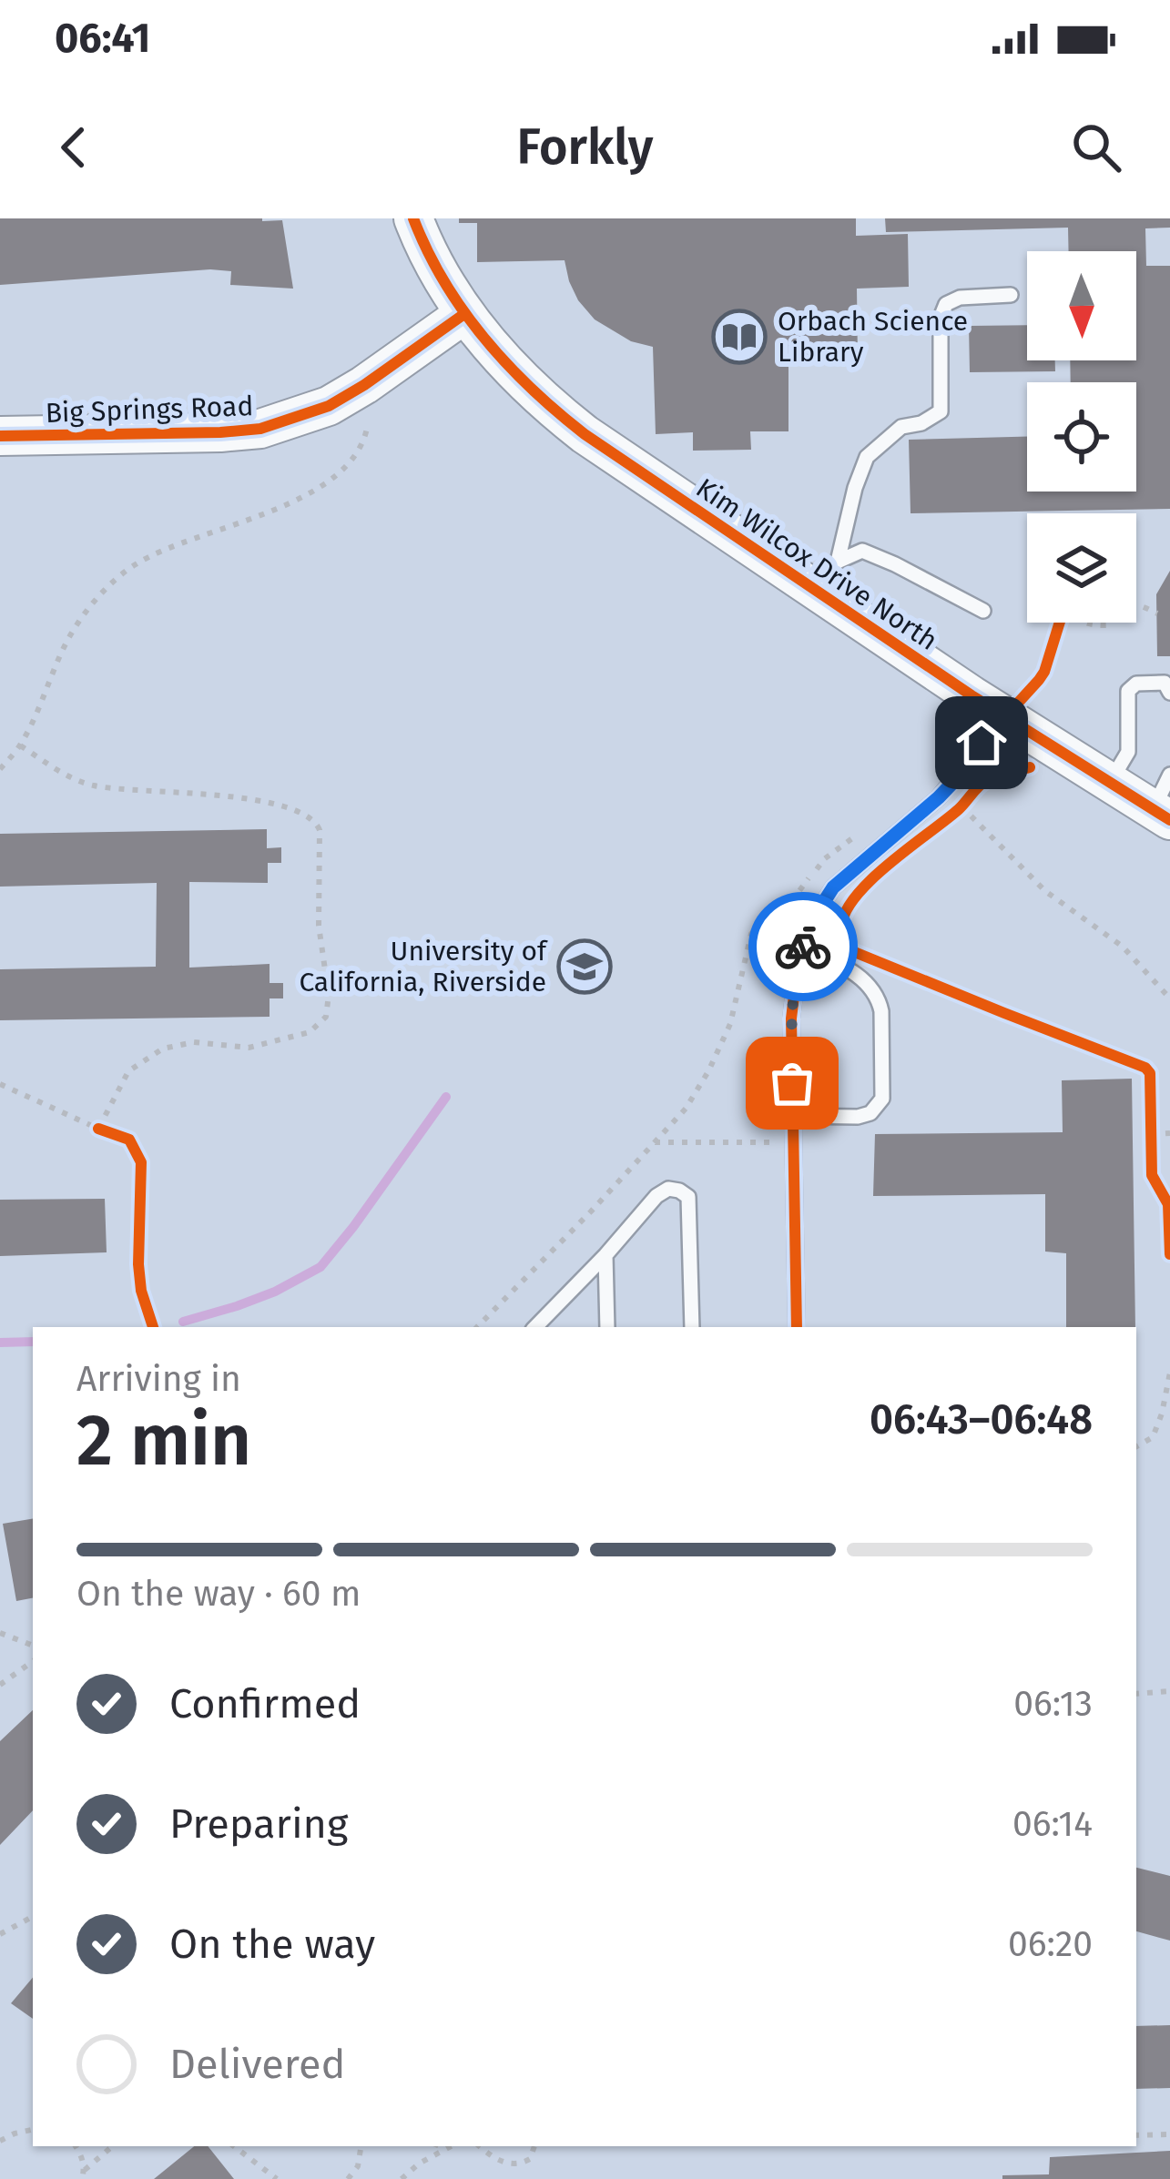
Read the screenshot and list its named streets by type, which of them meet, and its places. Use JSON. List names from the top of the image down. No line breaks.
{"streets":{"street":["Big Springs Road","Kim Wilcox Drive North"]},"crossings":[["Big Springs Road","Kim Wilcox Drive North"]],"places":{"library":["Orbach Science Library"],"school or university":["University of California, Riverside"]},"north":"bottom","page":{"status":"06:41","header":"Forkly","heading":["2 min","Arriving in","06:43–06:48"],"bar":"On the way · 60 m","list":[["Confirmed","06:13"],["Preparing","06:14"],["On the way","06:20"],"Delivered"]}}
